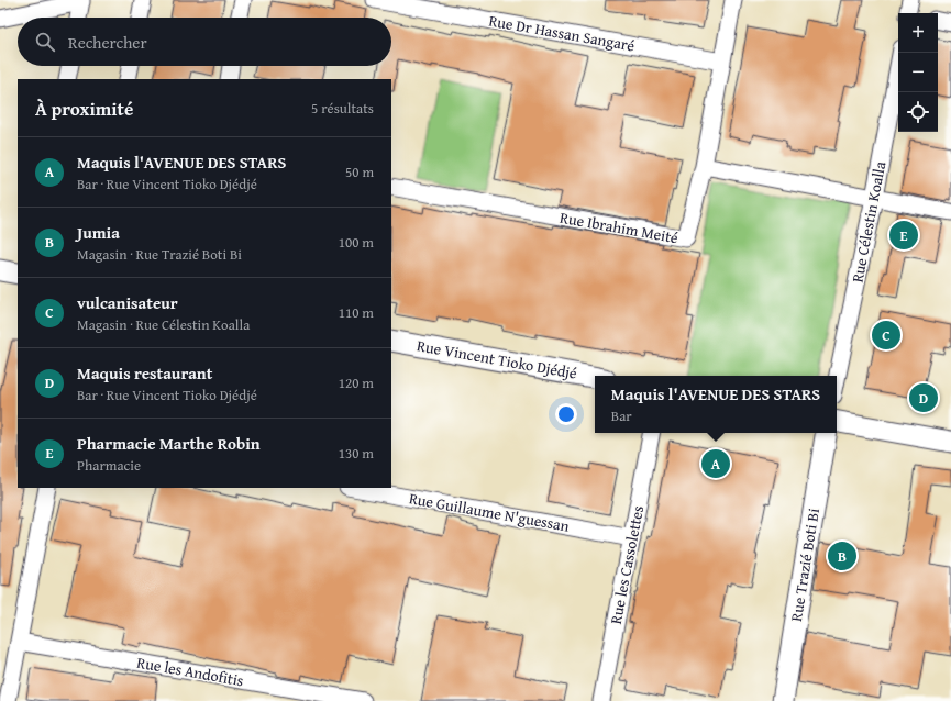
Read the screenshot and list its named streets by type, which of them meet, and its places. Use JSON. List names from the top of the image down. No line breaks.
{"streets":{"street":["Rue Dr Hassan Sangaré","Rue Célestin Koalla","Rue Ibrahim Meité","Rue Vincent Tioko Djédjé","Rue Guillaume N'guessan","Rue les Cassolettes","Rue Trazié Boti Bi","Rue les Andofitis"]},"crossings":[["Rue Dr Hassan Sangaré","Rue Ibrahim Meité"],["Rue Guillaume N'guessan","Rue les Cassolettes"]],"page":{"map_buttons":["+","−"],"search":"Rechercher","heading":["À proximité","5 résultats"],"list":[{"mark":"A","name":"Maquis l'AVENUE DES STARS","note":"Bar · Rue Vincent Tioko Djédjé","value":"50 m"},{"mark":"B","name":"Jumia","note":"Magasin · Rue Trazié Boti Bi","value":"100 m"},{"mark":"C","name":"vulcanisateur","note":"Magasin · Rue Célestin Koalla","value":"110 m"},{"mark":"D","name":"Maquis restaurant","note":"Bar · Rue Vincent Tioko Djédjé","value":"120 m"},{"mark":"E","name":"Pharmacie Marthe Robin","note":"Pharmacie","value":"130 m"}],"pins":["E","C","D","A","B"],"popup":["Maquis l'AVENUE DES STARS","Bar"]}}
